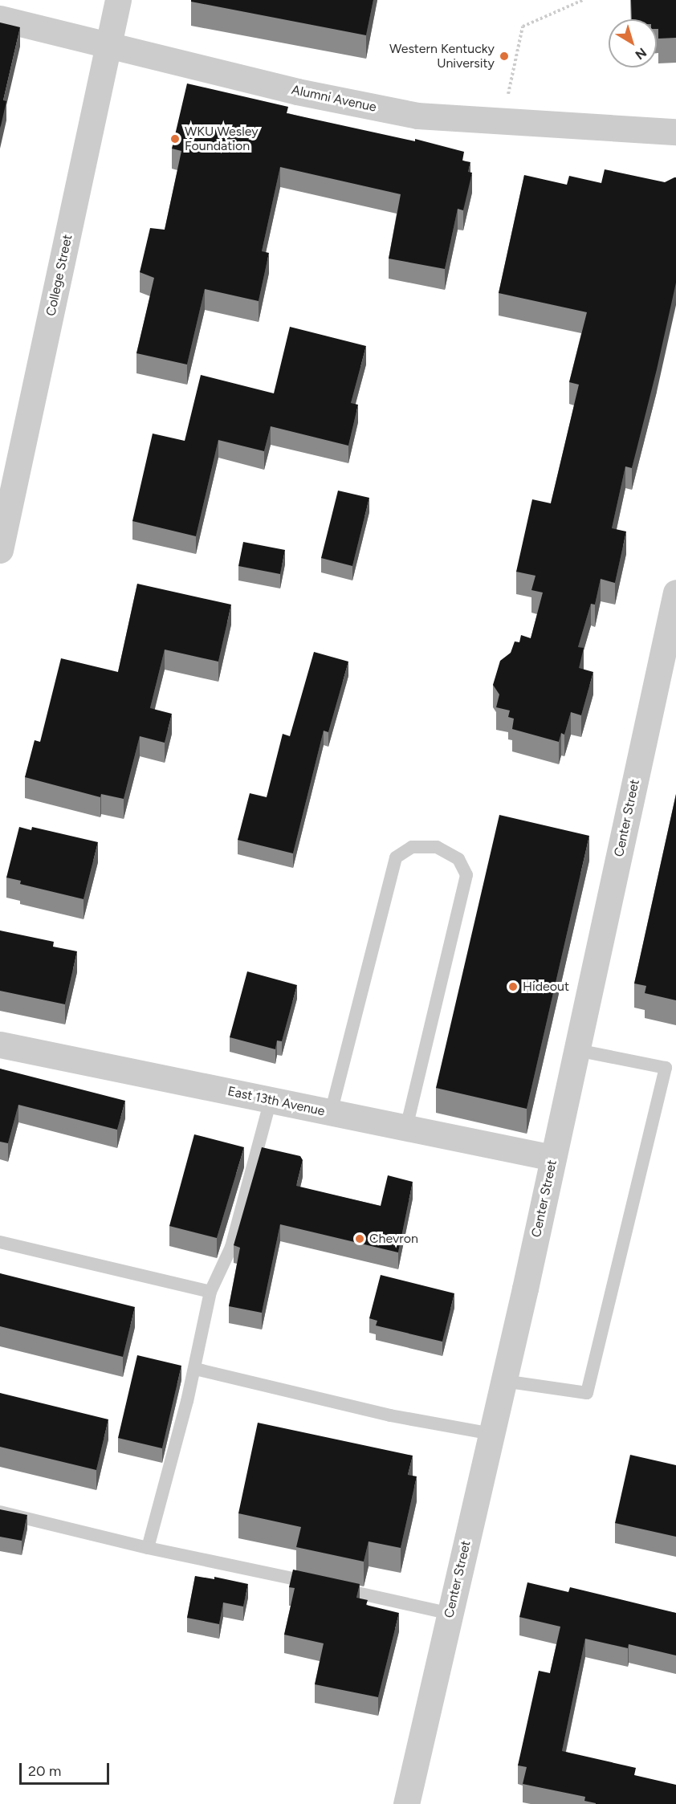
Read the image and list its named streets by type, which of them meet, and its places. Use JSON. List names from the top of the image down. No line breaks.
{"streets":{"street":["Alumni Avenue","College Street","Center Street","East 13th Avenue"]},"crossings":[["Alumni Avenue","College Street"],["Center Street","East 13th Avenue"]],"places":["Western Kentucky University","WKU Wesley Foundation","Hideout","Chevron"],"scale_bar":"20 m","north":"bottom right"}
